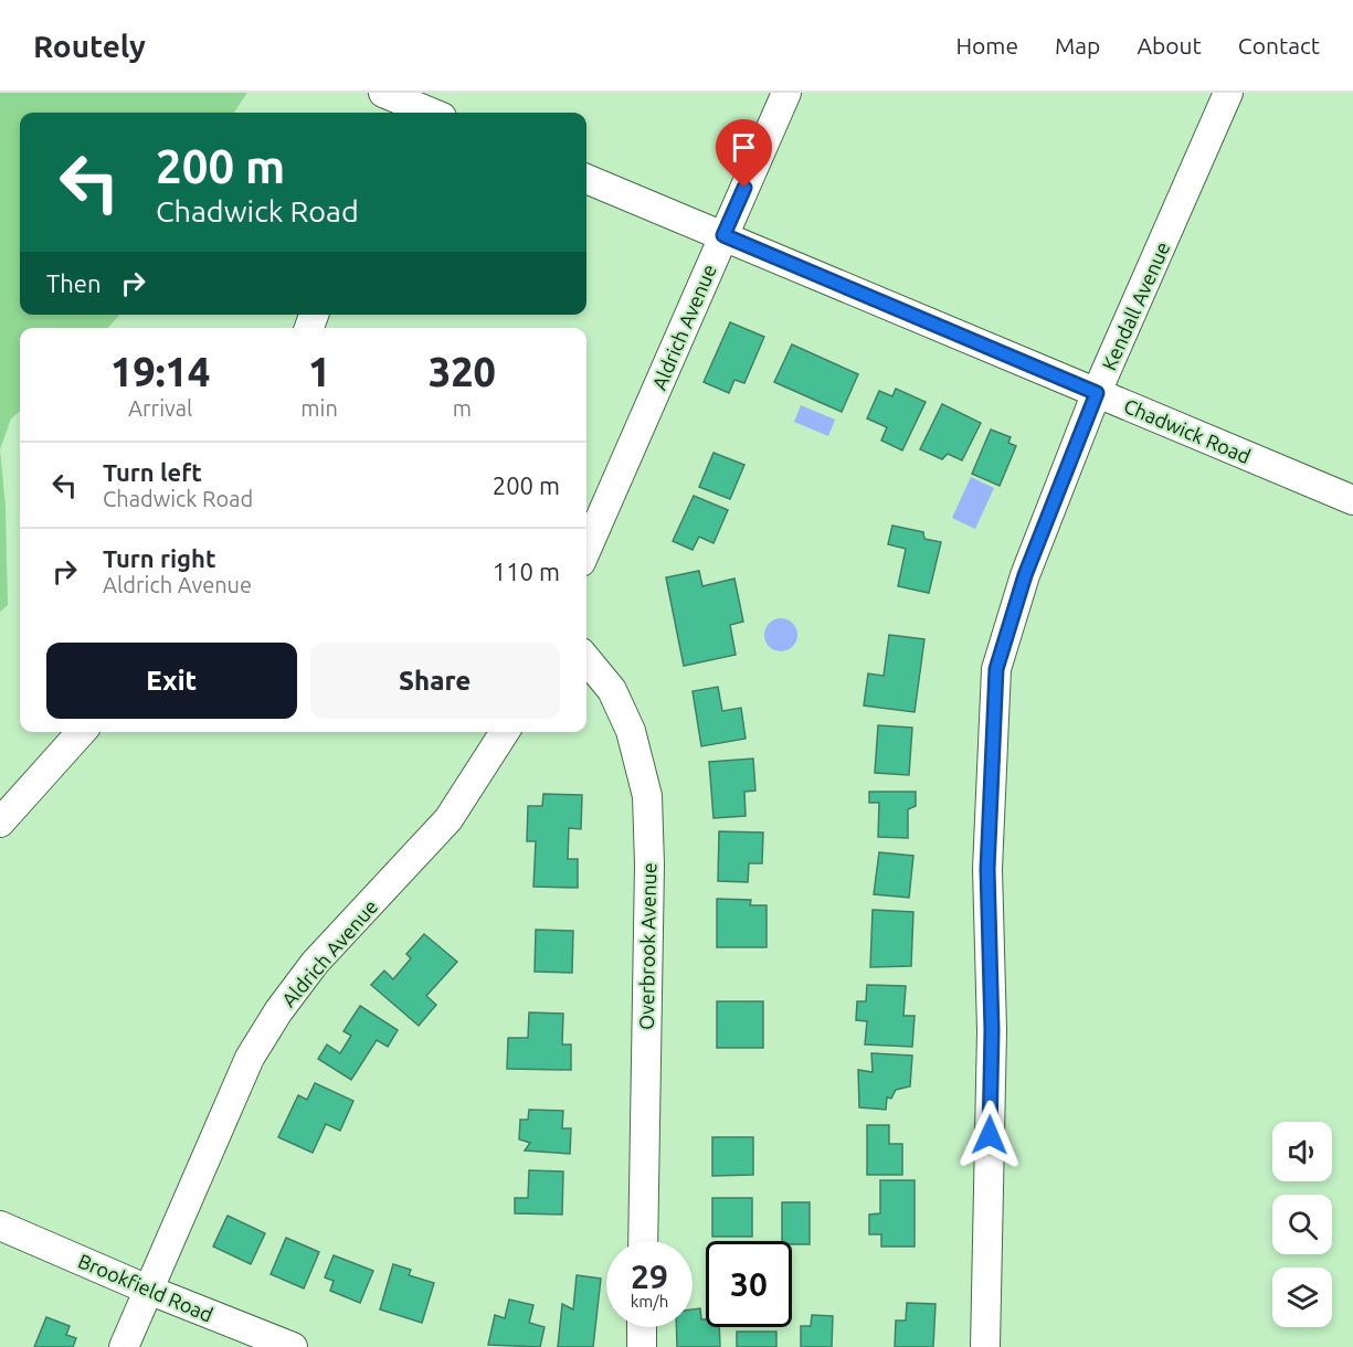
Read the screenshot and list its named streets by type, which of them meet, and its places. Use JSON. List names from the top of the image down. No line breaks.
{"streets":{"street":["Kendall Avenue","Aldrich Avenue","Chadwick Road","Overbrook Avenue","Brookfield Road"]},"crossings":[["Kendall Avenue","Chadwick Road"],["Aldrich Avenue","Chadwick Road"],["Aldrich Avenue","Brookfield Road"]],"page":{"header":"Routely","nav":["Home","Map","About","Contact"],"turn":["200 m","Chadwick Road"],"then":"Then","eta":["19:14","Arrival","1","min","320","m"],"list":[{"name":"Turn left","note":"Chadwick Road","value":"200 m"},{"name":"Turn right","note":"Aldrich Avenue","value":"110 m"}],"buttons":["Exit","Share"],"speed":"29 km/h","limit":"30"}}
